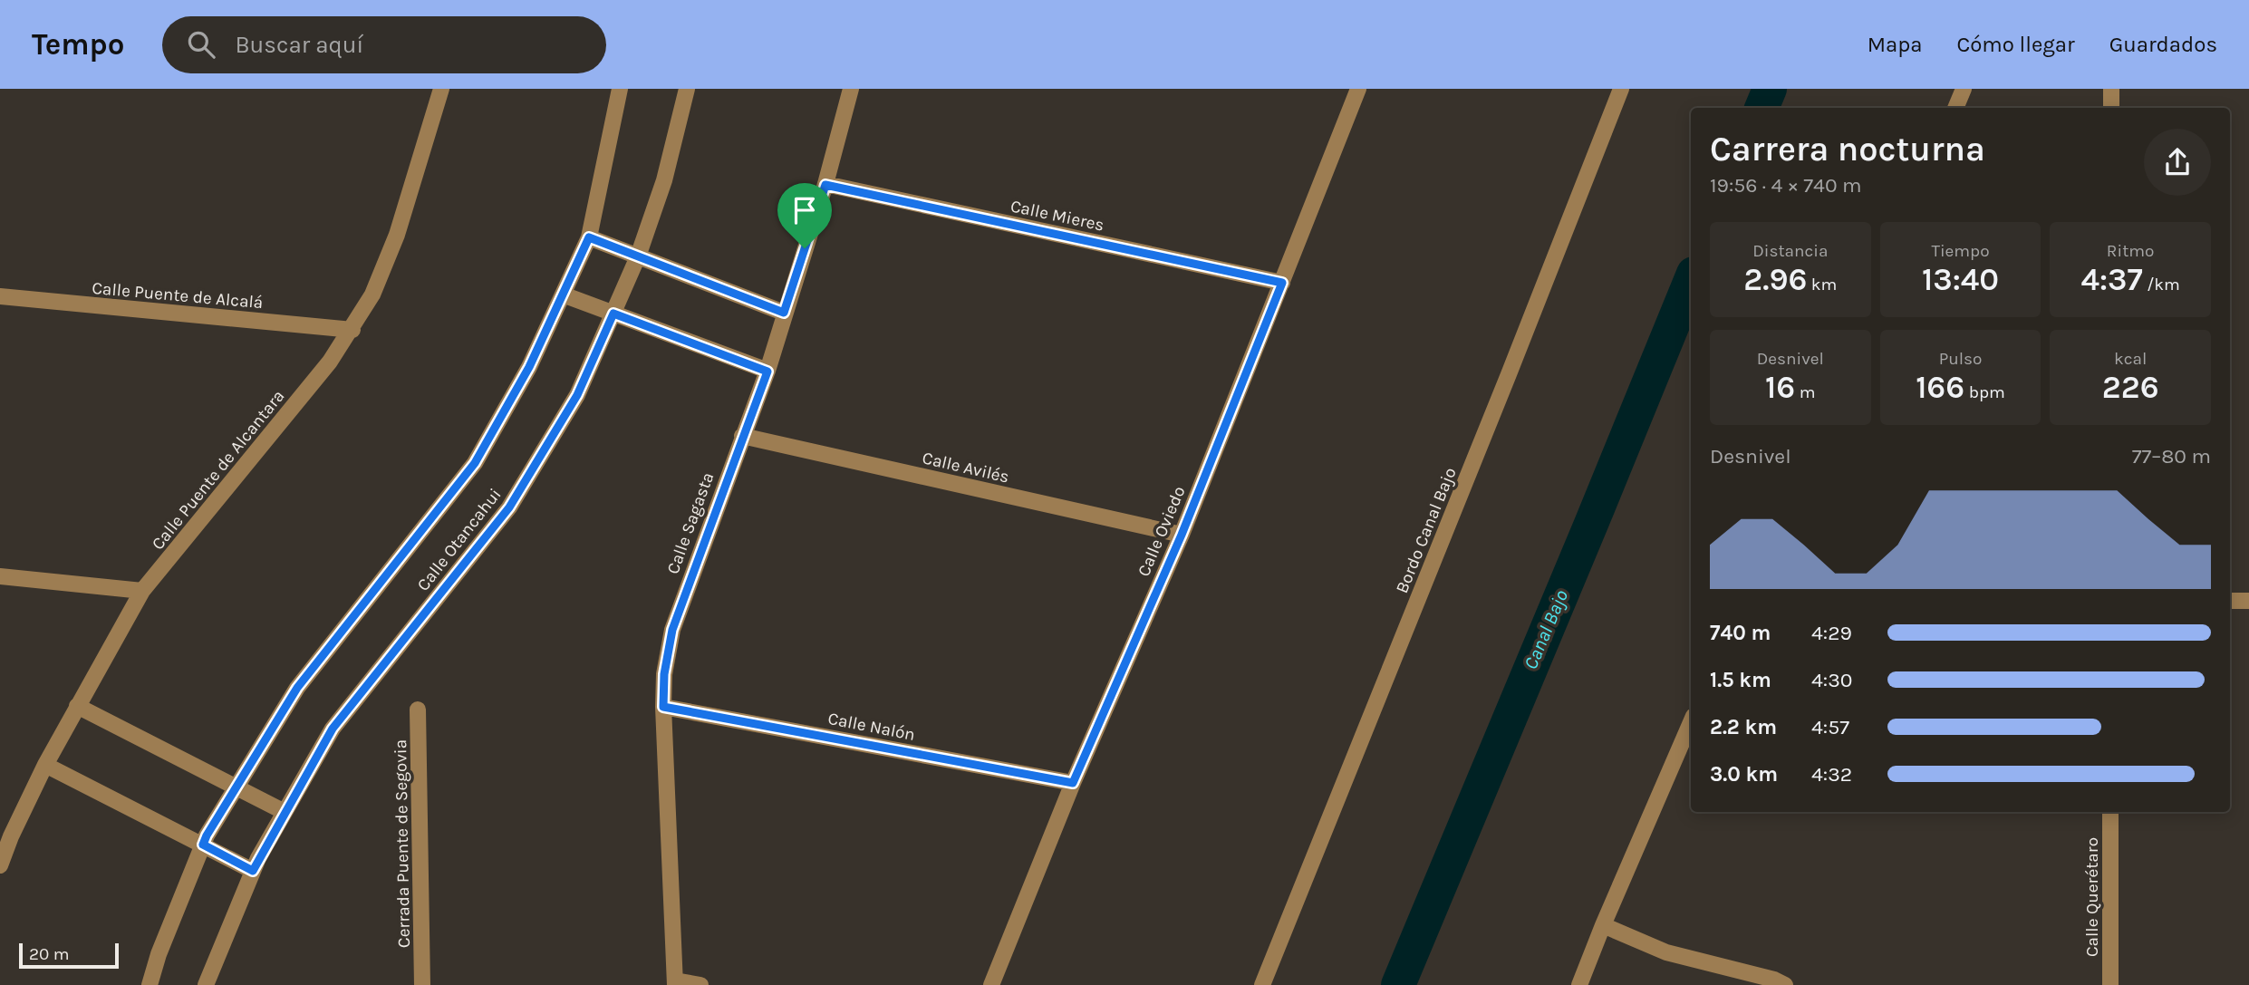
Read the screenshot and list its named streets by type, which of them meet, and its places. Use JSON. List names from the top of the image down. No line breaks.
{"streets":{"street":["Calle Mieres","Calle Puente de Alcalá","Calle Avilés","Calle Puente de Alcantara","Calle Sagasta","Bordo Canal Bajo","Calle Oviedo","Calle Otancahui","Calle Nalón","Cerrada Puente de Segovia","Calle Querétaro"]},"crossings":[["Calle Mieres","Calle Sagasta"],["Calle Mieres","Calle Oviedo"],["Calle Puente de Alcalá","Calle Puente de Alcantara"],["Calle Avilés","Calle Sagasta"],["Calle Avilés","Calle Oviedo"],["Calle Sagasta","Calle Nalón"],["Calle Oviedo","Calle Nalón"]],"water":["Canal Bajo"],"scale_bar":"20 m","page":{"header":"Tempo","search":"Buscar aquí","nav":["Mapa","Cómo llegar","Guardados"],"heading":["Carrera nocturna","19:56 · 4 × 740 m"],"stats":[["Distancia","2.96 km"],["Tiempo","13:40"],["Ritmo","4:37 /km"],["Desnivel","16 m"],["Pulso","166 bpm"],["kcal","226"]],"chart":["Desnivel","77–80 m"],"list":[{"name":"740 m","note":"4:29"},{"name":"1.5 km","note":"4:30"},{"name":"2.2 km","note":"4:57"},{"name":"3.0 km","note":"4:32"}],"scale":"20 m"}}
